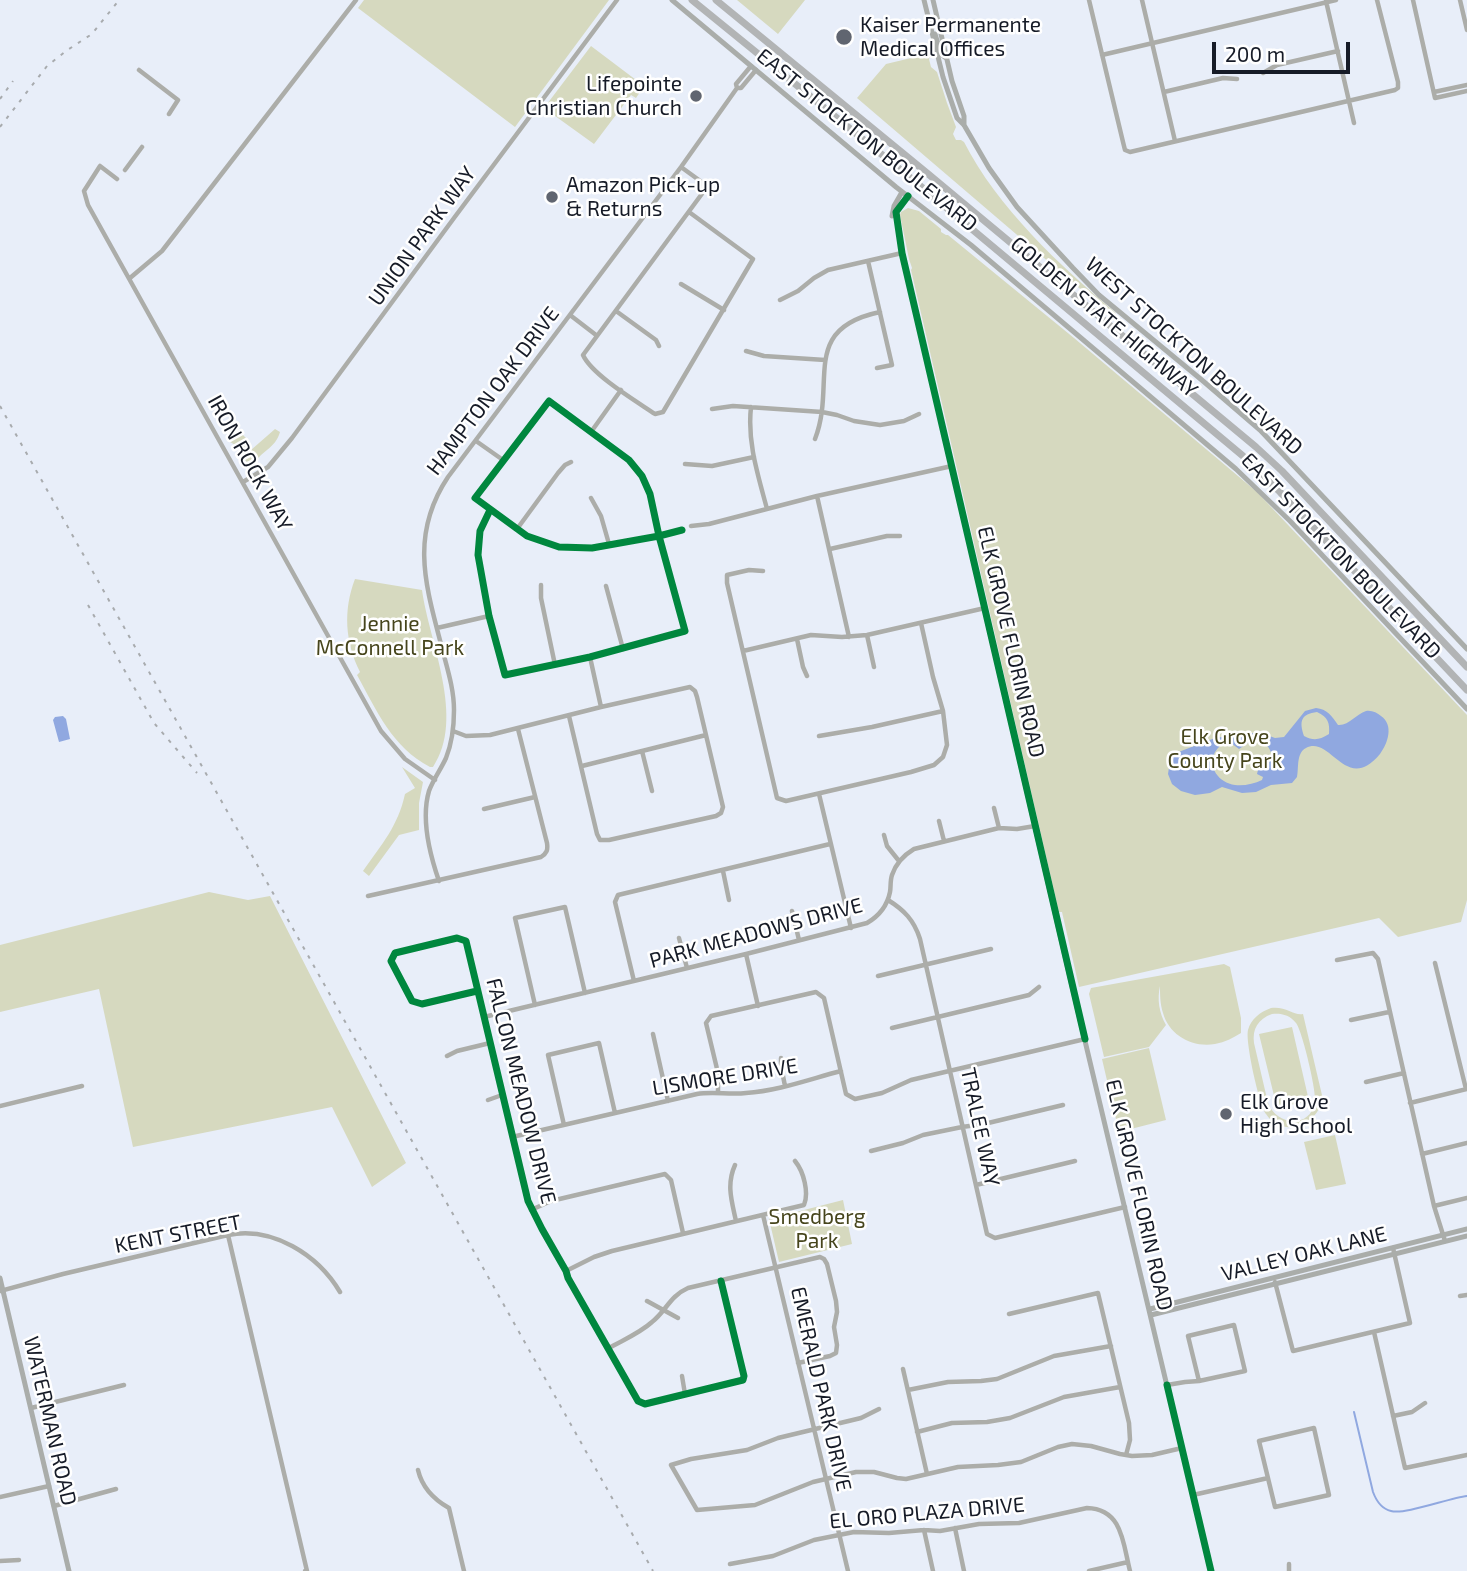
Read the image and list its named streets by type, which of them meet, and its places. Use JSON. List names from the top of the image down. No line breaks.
{"streets":{"highway":["GOLDEN STATE HIGHWAY"],"main road":["EAST STOCKTON BOULEVARD","WEST STOCKTON BOULEVARD","ELK GROVE FLORIN ROAD","VALLEY OAK LANE","WATERMAN ROAD"],"street":["UNION PARK WAY","HAMPTON OAK DRIVE","IRON ROCK WAY","PARK MEADOWS DRIVE","LISMORE DRIVE","FALCON MEADOW DRIVE","TRALEE WAY","KENT STREET","EMERALD PARK DRIVE","EL ORO PLAZA DRIVE"]},"crossings":[["EAST STOCKTON BOULEVARD","HAMPTON OAK DRIVE"],["EAST STOCKTON BOULEVARD","ELK GROVE FLORIN ROAD"],["UNION PARK WAY","IRON ROCK WAY"],["HAMPTON OAK DRIVE","IRON ROCK WAY"],["ELK GROVE FLORIN ROAD","TRALEE WAY"],["ELK GROVE FLORIN ROAD","VALLEY OAK LANE"],["PARK MEADOWS DRIVE","FALCON MEADOW DRIVE"],["PARK MEADOWS DRIVE","TRALEE WAY"],["LISMORE DRIVE","FALCON MEADOW DRIVE"],["KENT STREET","WATERMAN ROAD"],["EMERALD PARK DRIVE","EL ORO PLAZA DRIVE"]],"parks":["Jennie McConnell Park","Elk Grove County Park","Smedberg Park"],"places":["Kaiser Permanente Medical Offices","Lifepointe Christian Church","Amazon Pick-up & Returns","Elk Grove High School"],"scale_bar":"200 m"}
